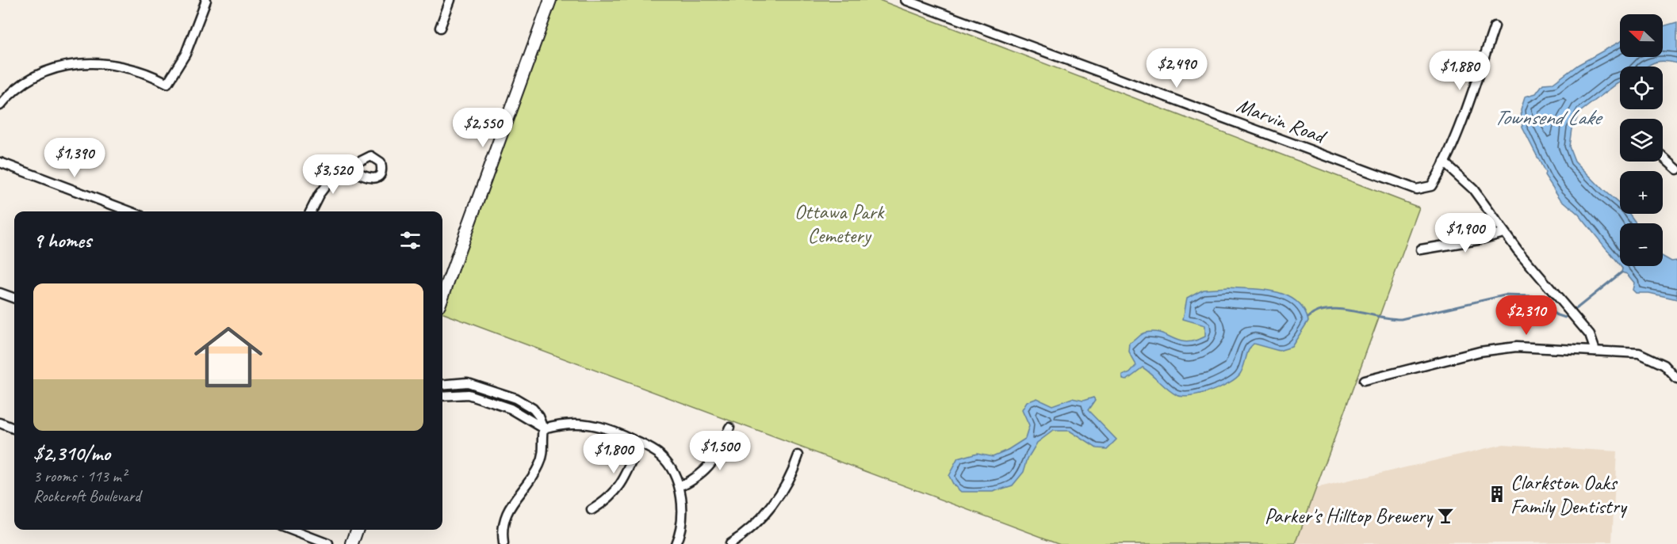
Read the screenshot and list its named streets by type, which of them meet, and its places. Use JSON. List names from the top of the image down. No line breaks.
{"streets":{"street":["Marvin Road"]},"water":["Townsend Lake"],"parks":["Ottawa Park Cemetery"],"places":{"building":["Clarkston Oaks Family Dentistry"],"bar":["Parker's Hilltop Brewery"]},"north":"left","page":{"map_buttons":["+","−"],"price":["$2,490","$1,880","$2,550","$1,390","$3,520","$1,900","$2,310","$1,500","$1,800"],"heading":"9 homes","list":[{"name":"$2,310/mo","note":"3 rooms · 113 m² · Rockcroft Boulevard"}]}}
